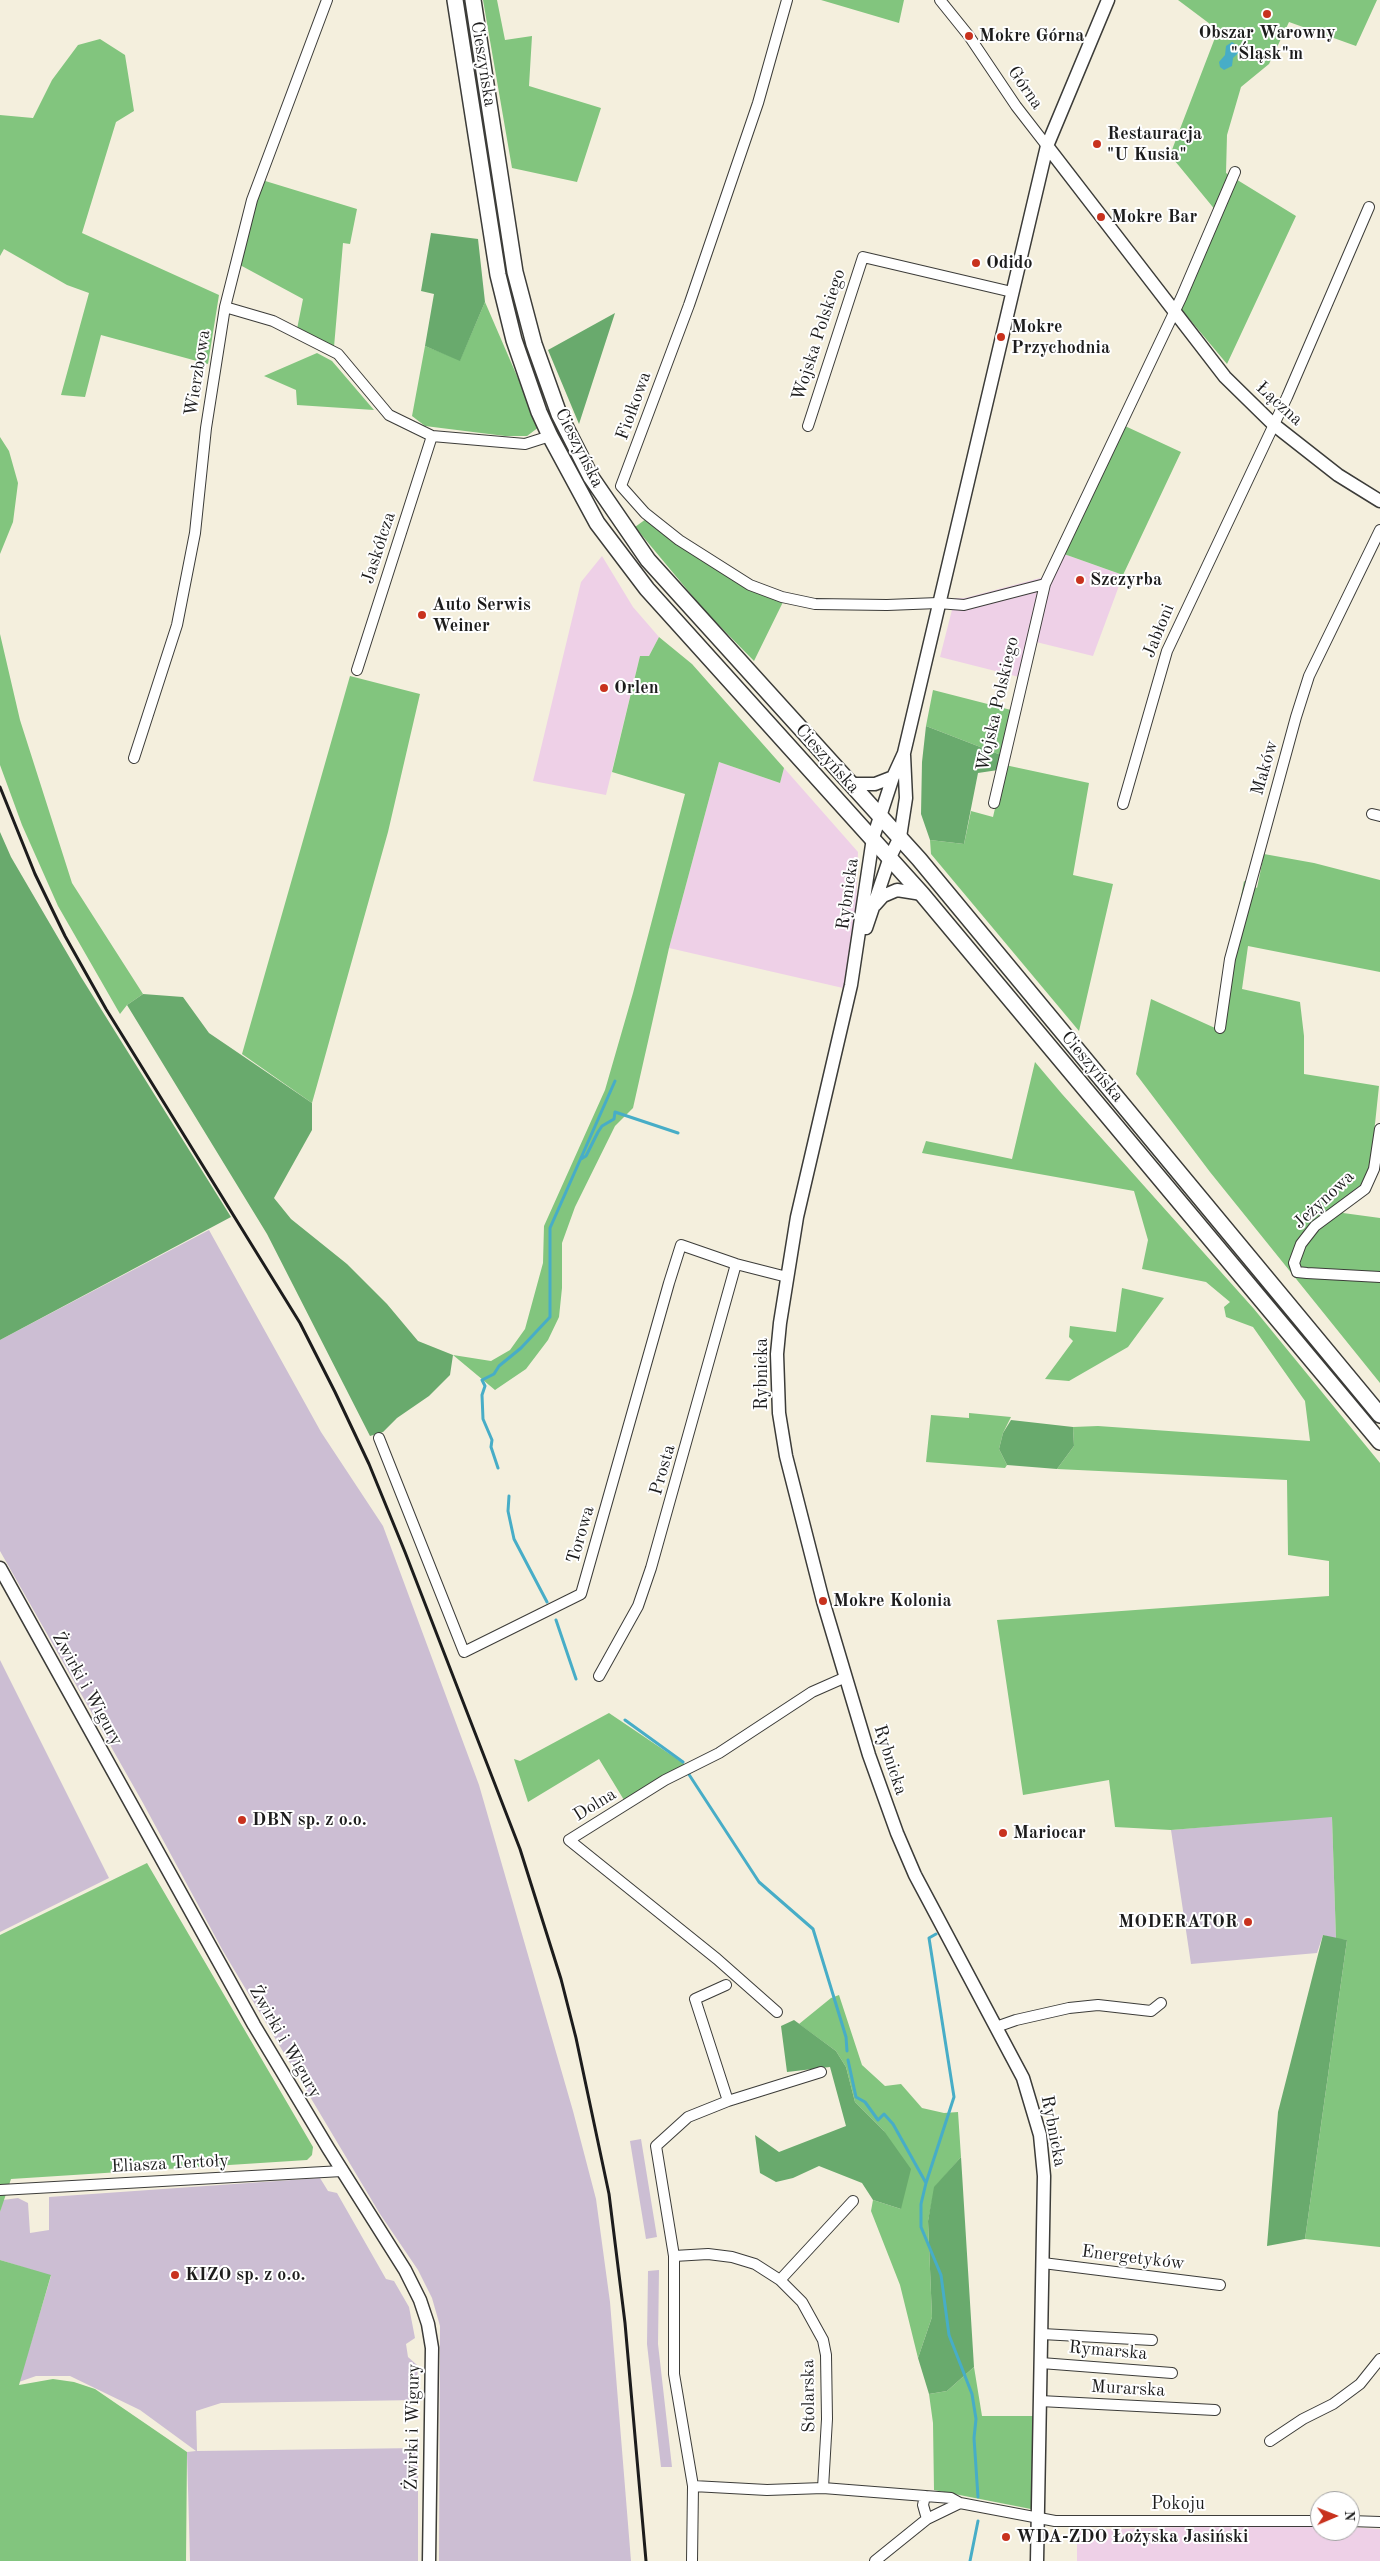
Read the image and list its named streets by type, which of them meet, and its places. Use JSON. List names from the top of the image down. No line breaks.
{"streets":{"main road":["Cieszyńska"],"street":["Górna","Wojska Polskiego","Wierzbowa","Łączna","Fiołkowa","Jaskółcza","Jabłoni","Maków","Rybnicka","Jeżynowa","Prosta","Torowa","Żwirki i Wigury","Dolna","Eliasza Tertoły","Energetyków","Rymarska","Murarska","Stolarska","Pokoju"]},"crossings":[["Cieszyńska","Rybnicka"],["Górna","Łączna"],["Wojska Polskiego","Łączna"],["Łączna","Jabłoni"],["Rybnicka","Torowa"],["Rybnicka","Dolna"],["Rybnicka","Energetyków"],["Rybnicka","Rymarska"],["Rybnicka","Murarska"],["Rybnicka","Pokoju"],["Prosta","Torowa"],["Żwirki i Wigury","Eliasza Tertoły"]],"places":["Obszar Warowny \"Śląsk\"m","Mokre Górna","Restauracja \"U Kusia\"","Mokre Bar","Odido","Mokre Przychodnia","Szczyrba","Auto Serwis Weiner","Orlen","Mokre Kolonia","DBN sp. z o.o.","Mariocar","MODERATOR","KIZO sp. z o.o.","WDA-ZDO Łożyska Jasiński"],"north":"right"}
